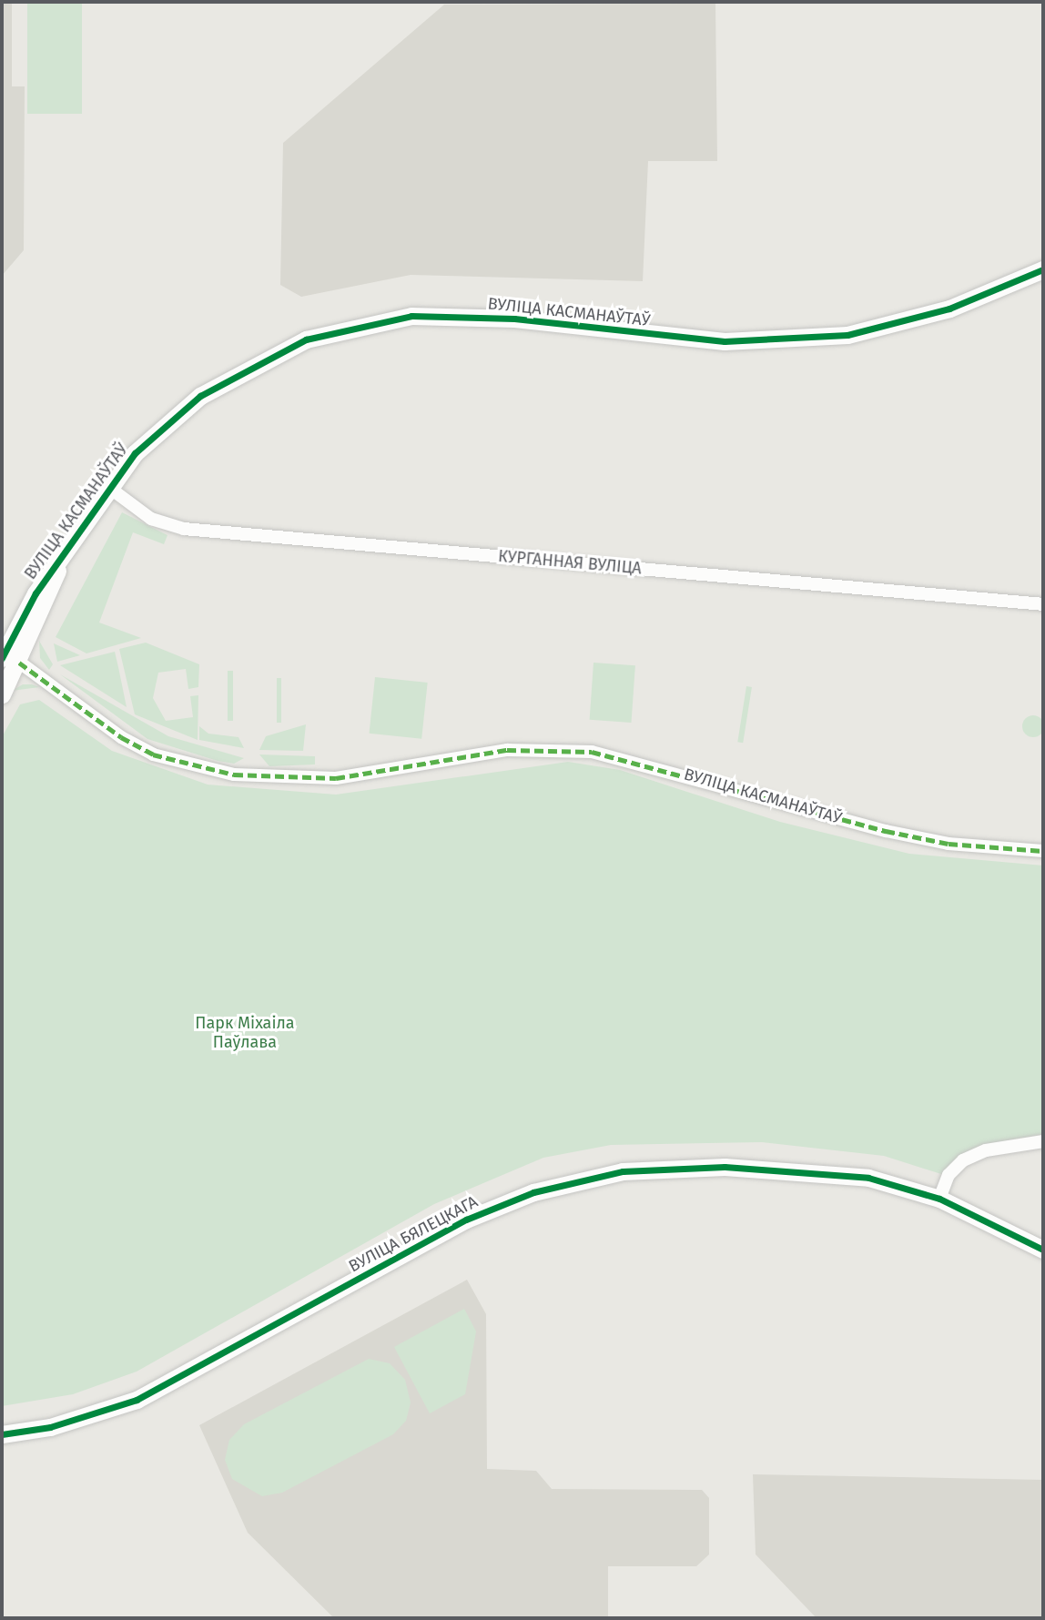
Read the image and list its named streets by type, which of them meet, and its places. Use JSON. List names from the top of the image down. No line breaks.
{"streets":{"street":["ВУЛІЦА КАСМАНАЎТАЎ","КУРГАННАЯ ВУЛІЦА","ВУЛІЦА БЯЛЕЦКАГА"]},"crossings":[["ВУЛІЦА КАСМАНАЎТАЎ","КУРГАННАЯ ВУЛІЦА"]],"parks":["Парк Міхаіла Паўлава"]}
